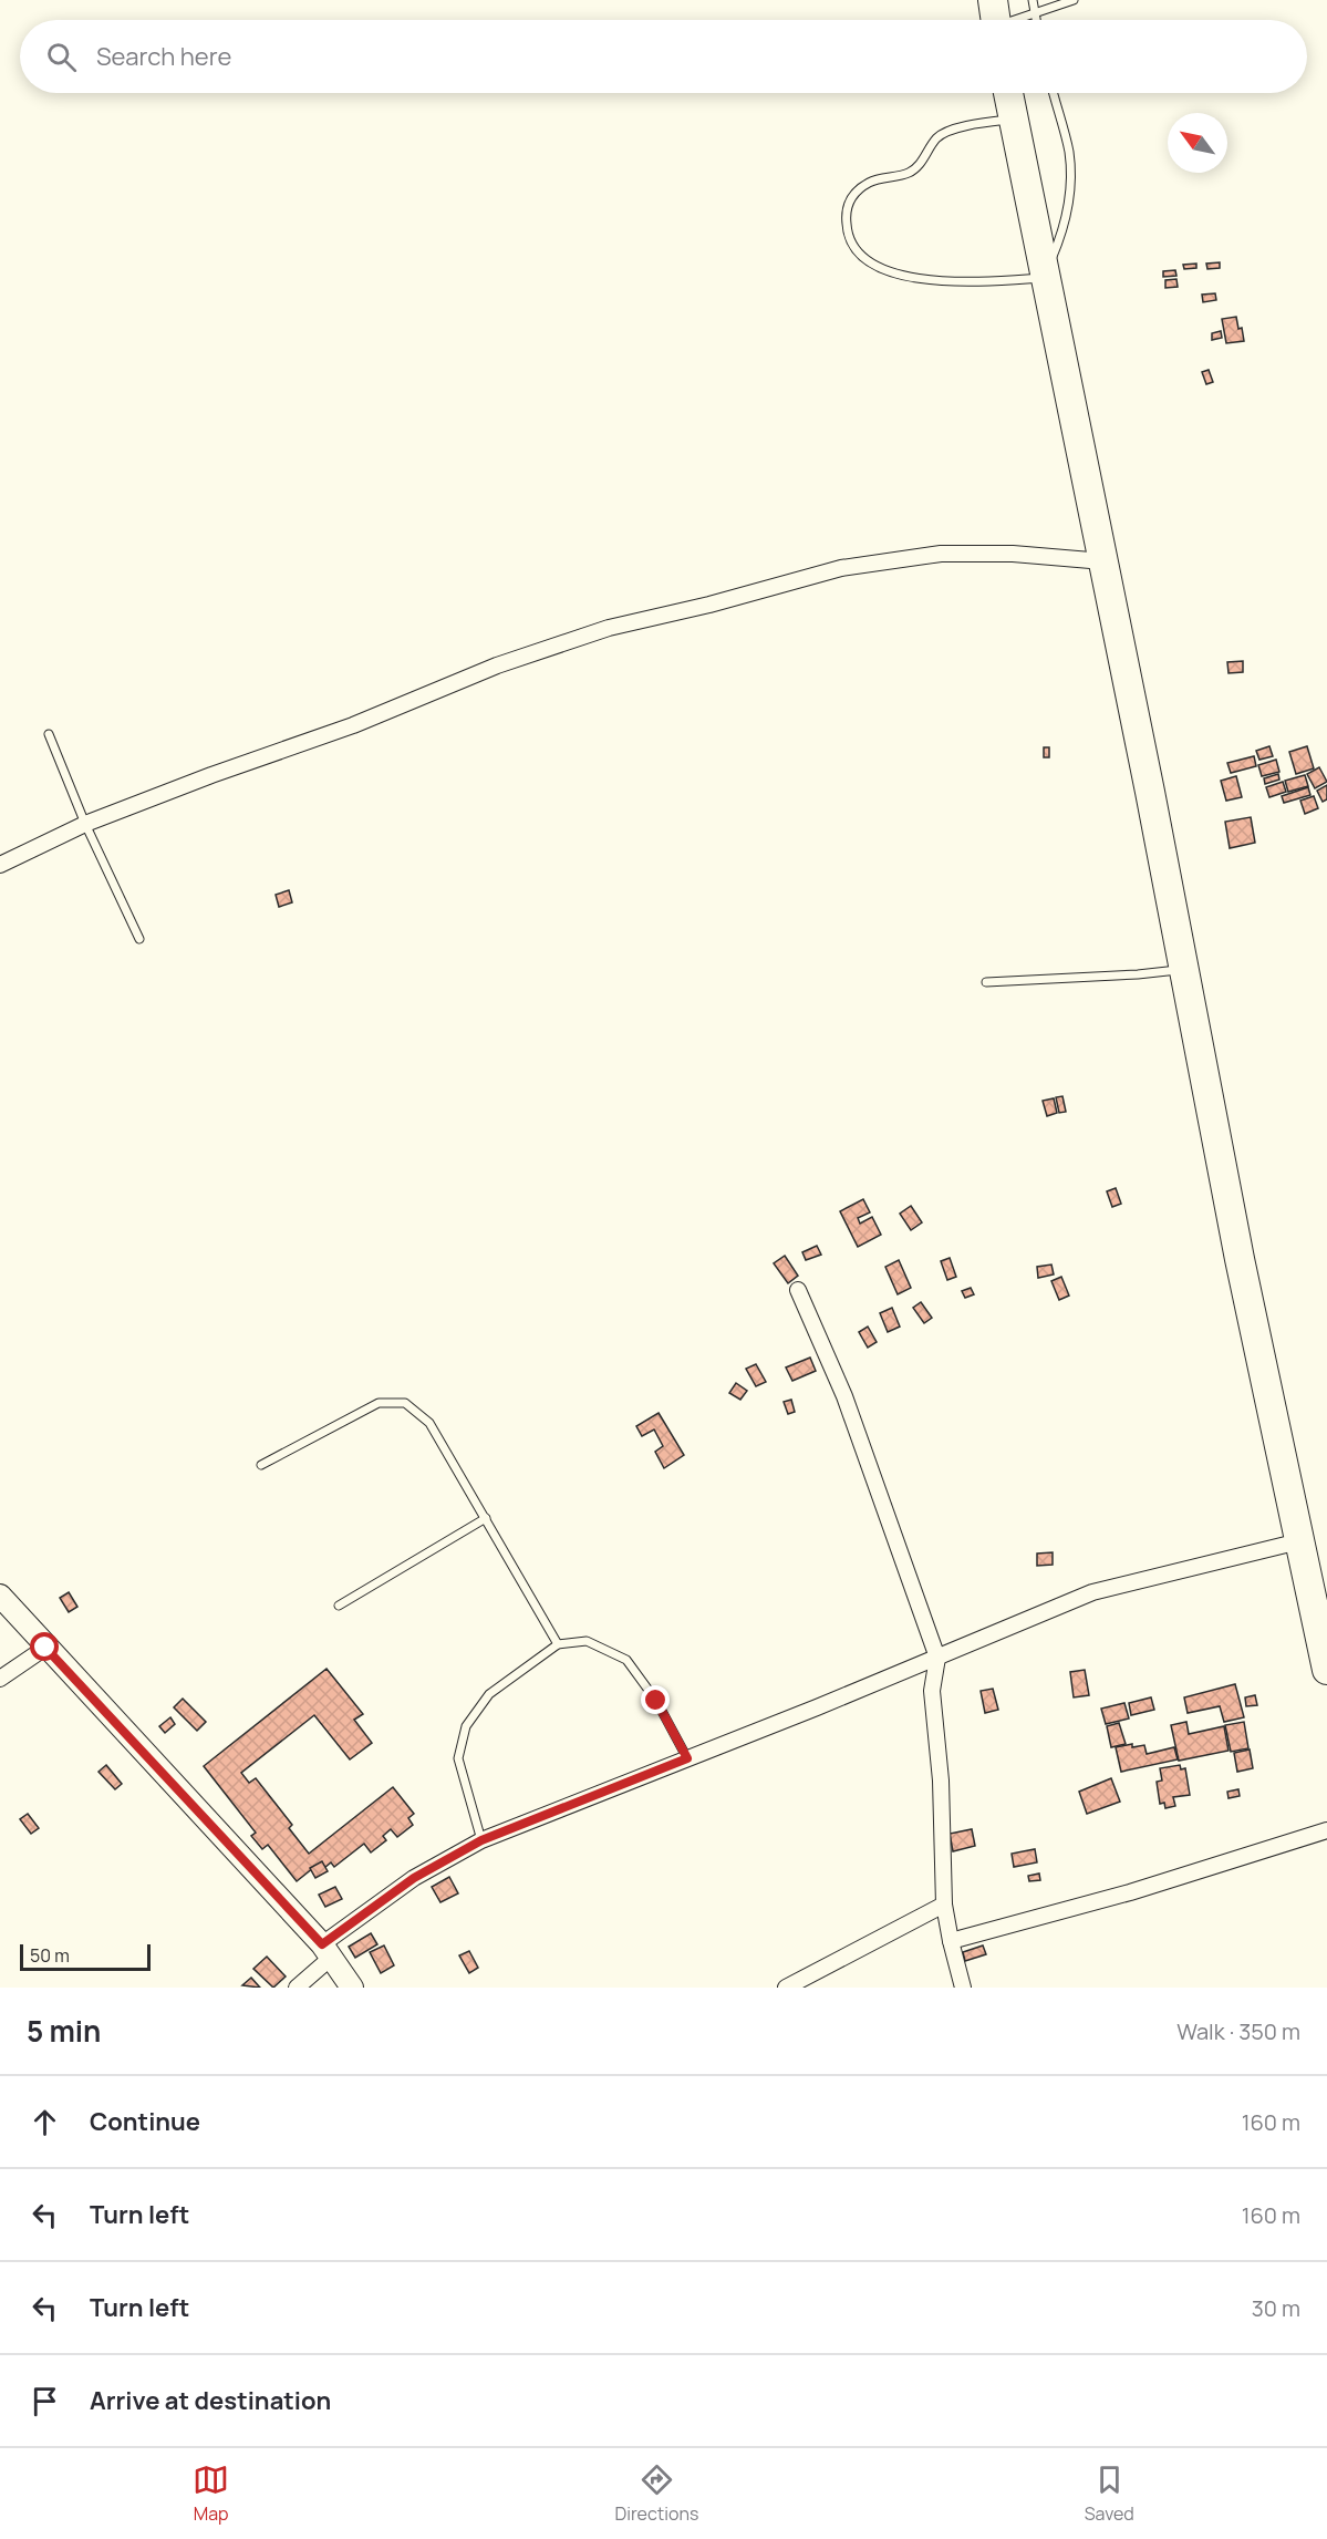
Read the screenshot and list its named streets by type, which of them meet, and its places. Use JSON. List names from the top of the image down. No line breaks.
{"scale_bar":"50 m","north":"top left","page":{"search":"Search here","scale":"50 m","heading":["5 min","Walk · 350 m"],"list":[["Continue","160 m"],["Turn left","160 m"],["Turn left","30 m"],"Arrive at destination"],"nav":["Map","Directions","Saved"]}}
